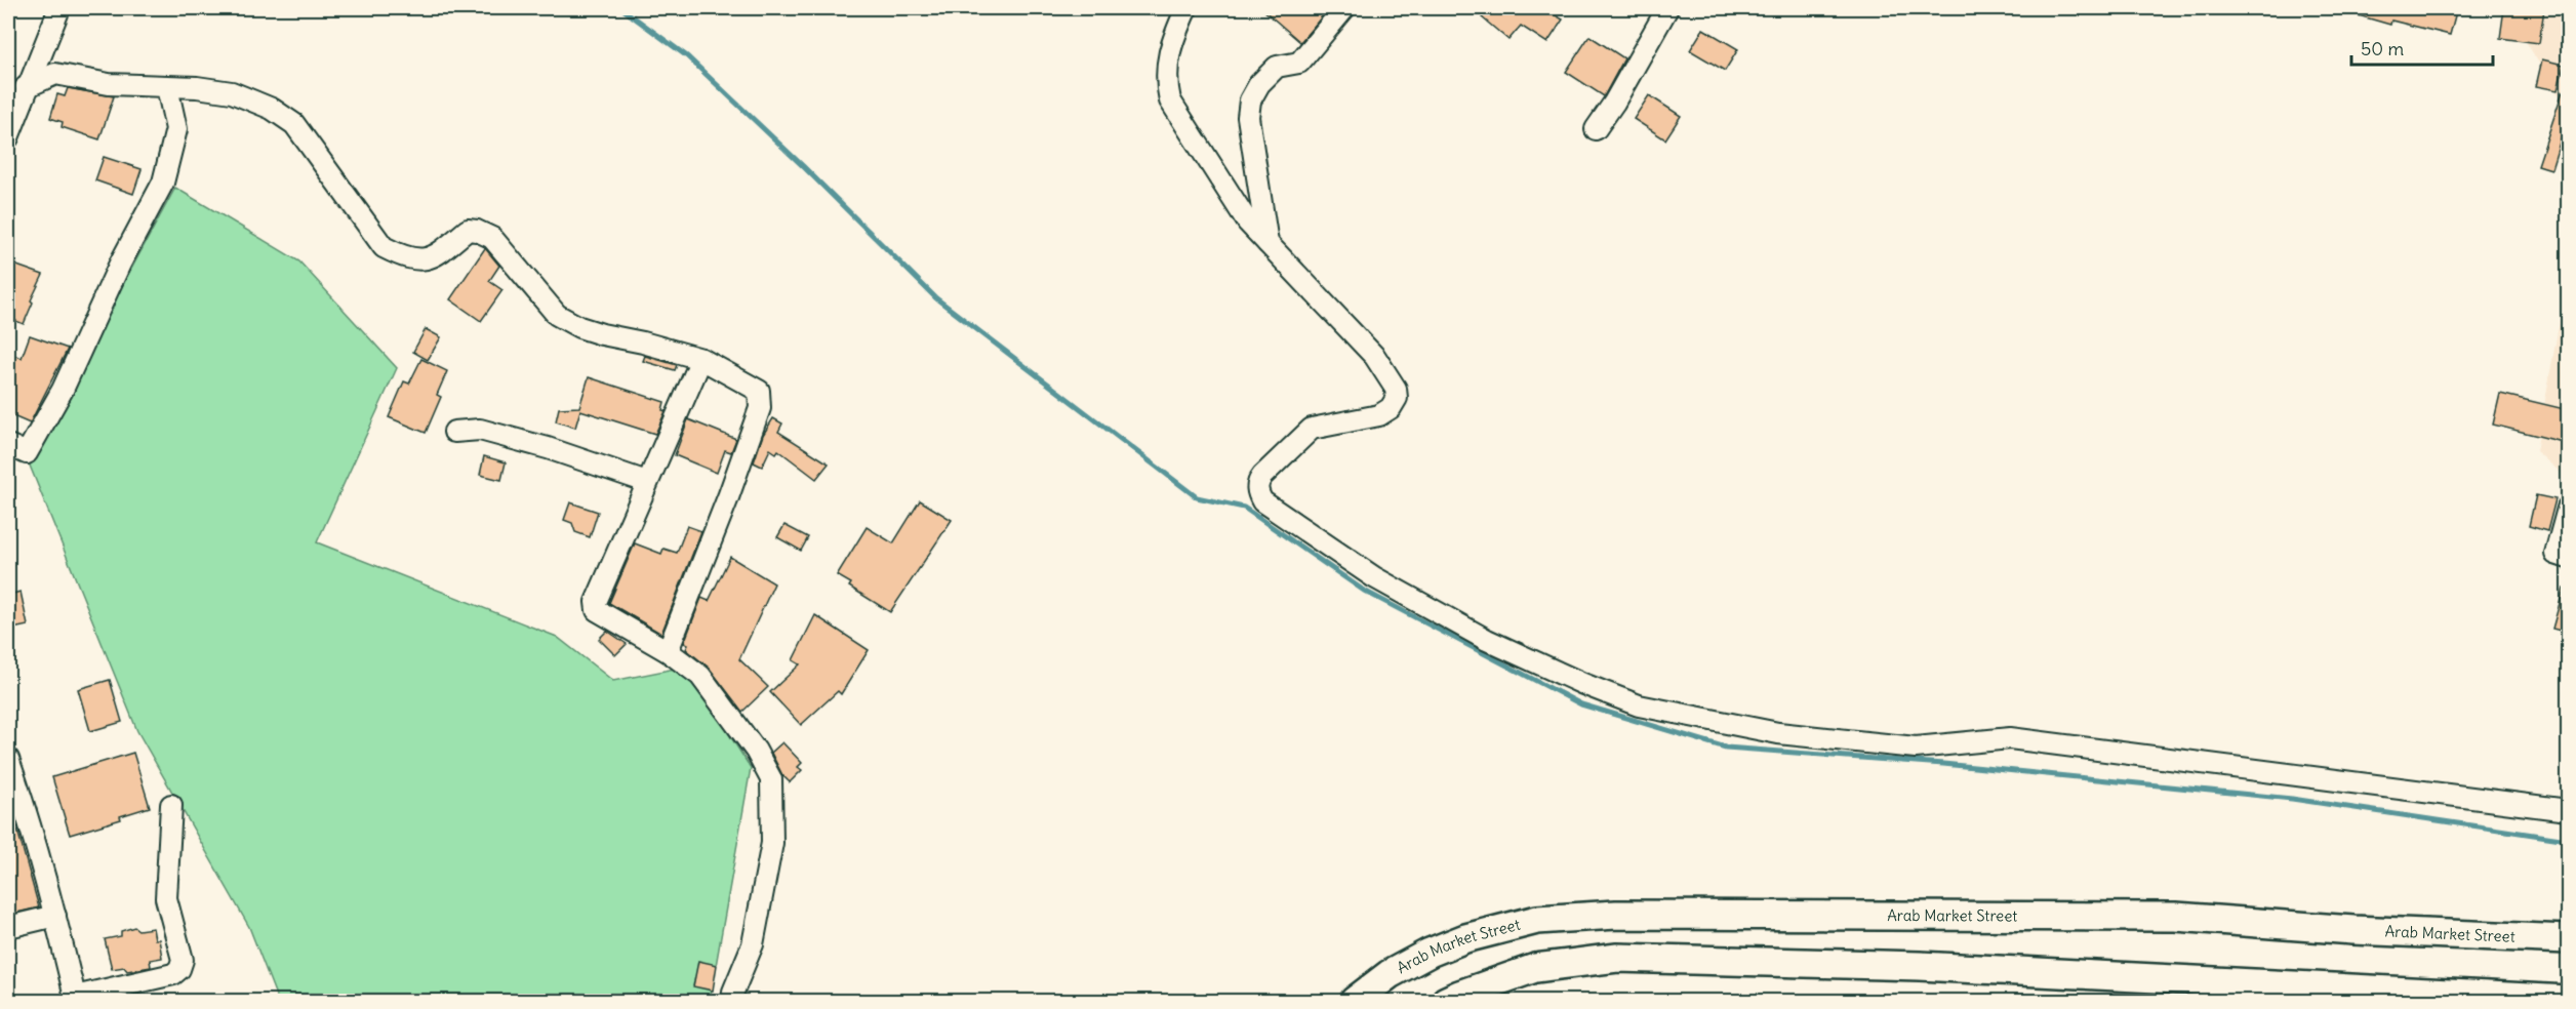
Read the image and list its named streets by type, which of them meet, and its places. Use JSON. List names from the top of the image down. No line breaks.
{"streets":{"main road":["Arab Market Street"]},"scale_bar":"50 m"}
